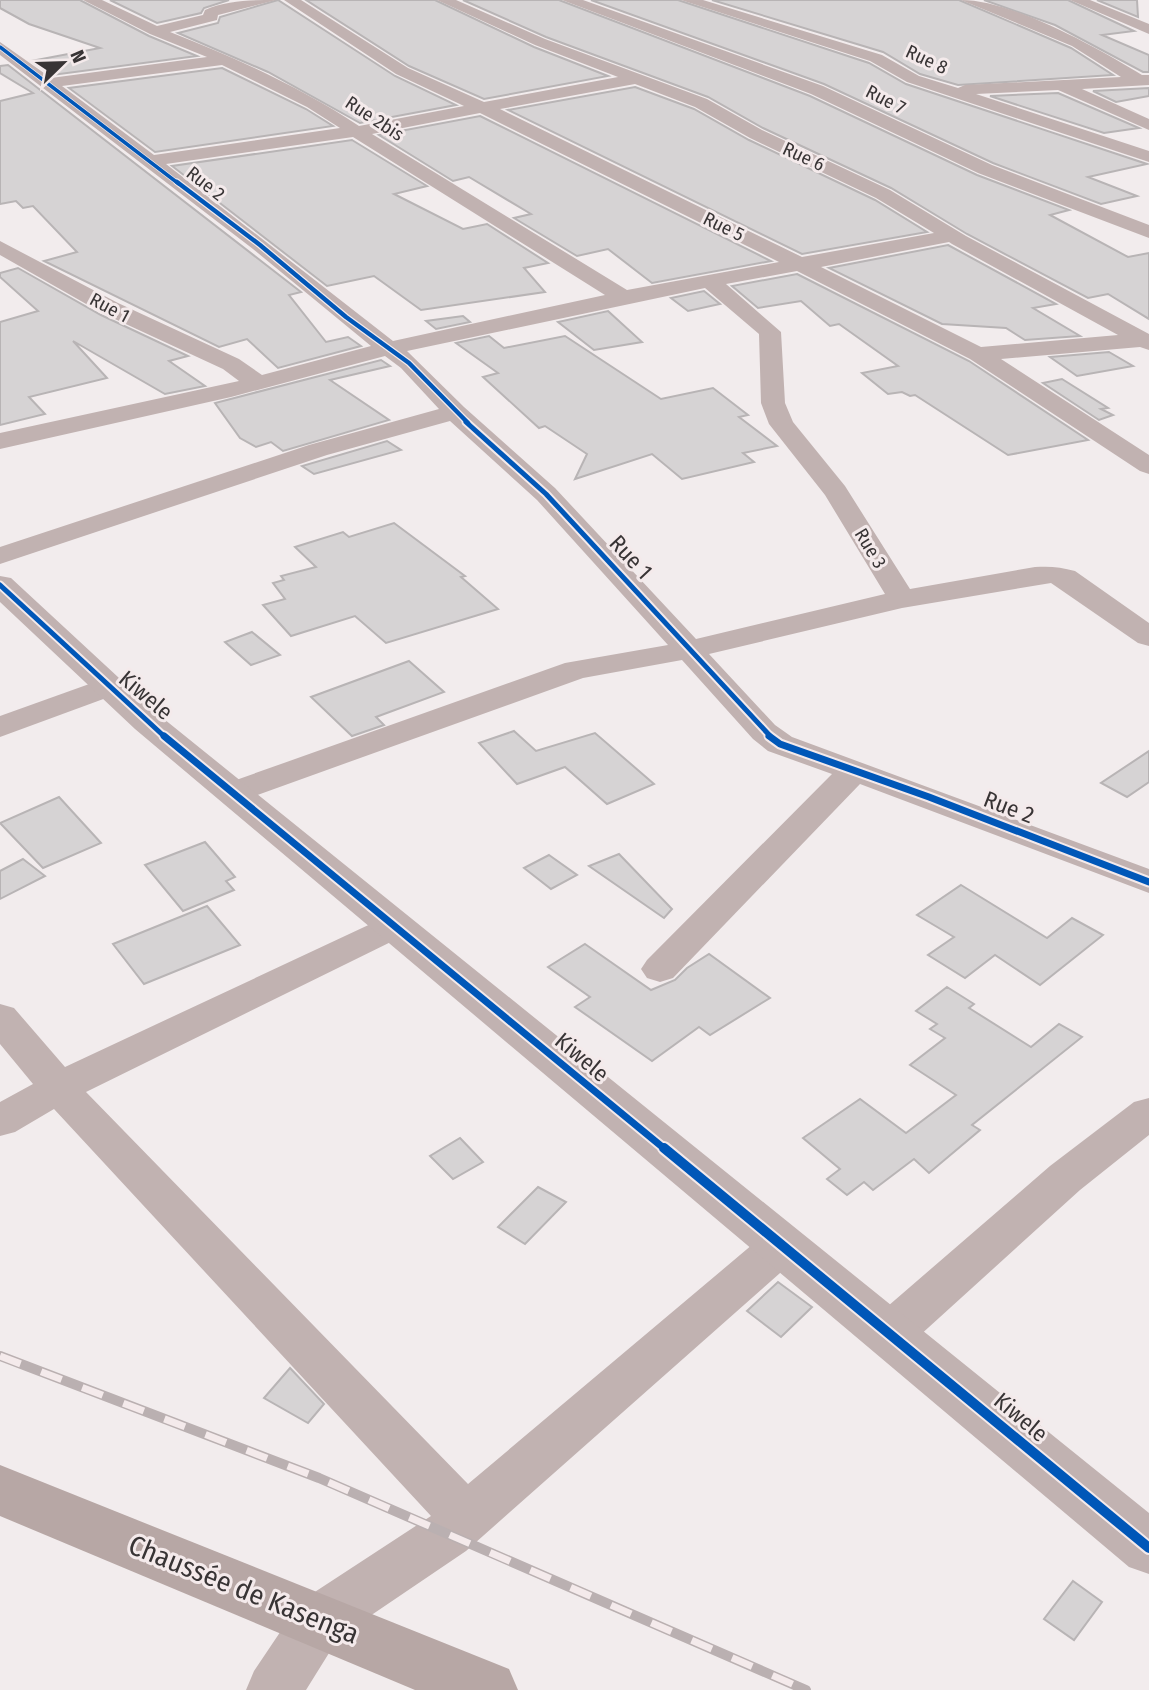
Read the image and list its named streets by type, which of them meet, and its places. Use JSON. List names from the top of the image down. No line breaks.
{"streets":{"main road":["Chaussée de Kasenga"],"street":["Rue 8","Rue 7","Rue 2bis","Rue 6","Rue 2","Rue 5","Rue 1","Rue 3","Kiwele"]},"crossings":[["Rue 2","Rue 1"]],"north":"top right"}
